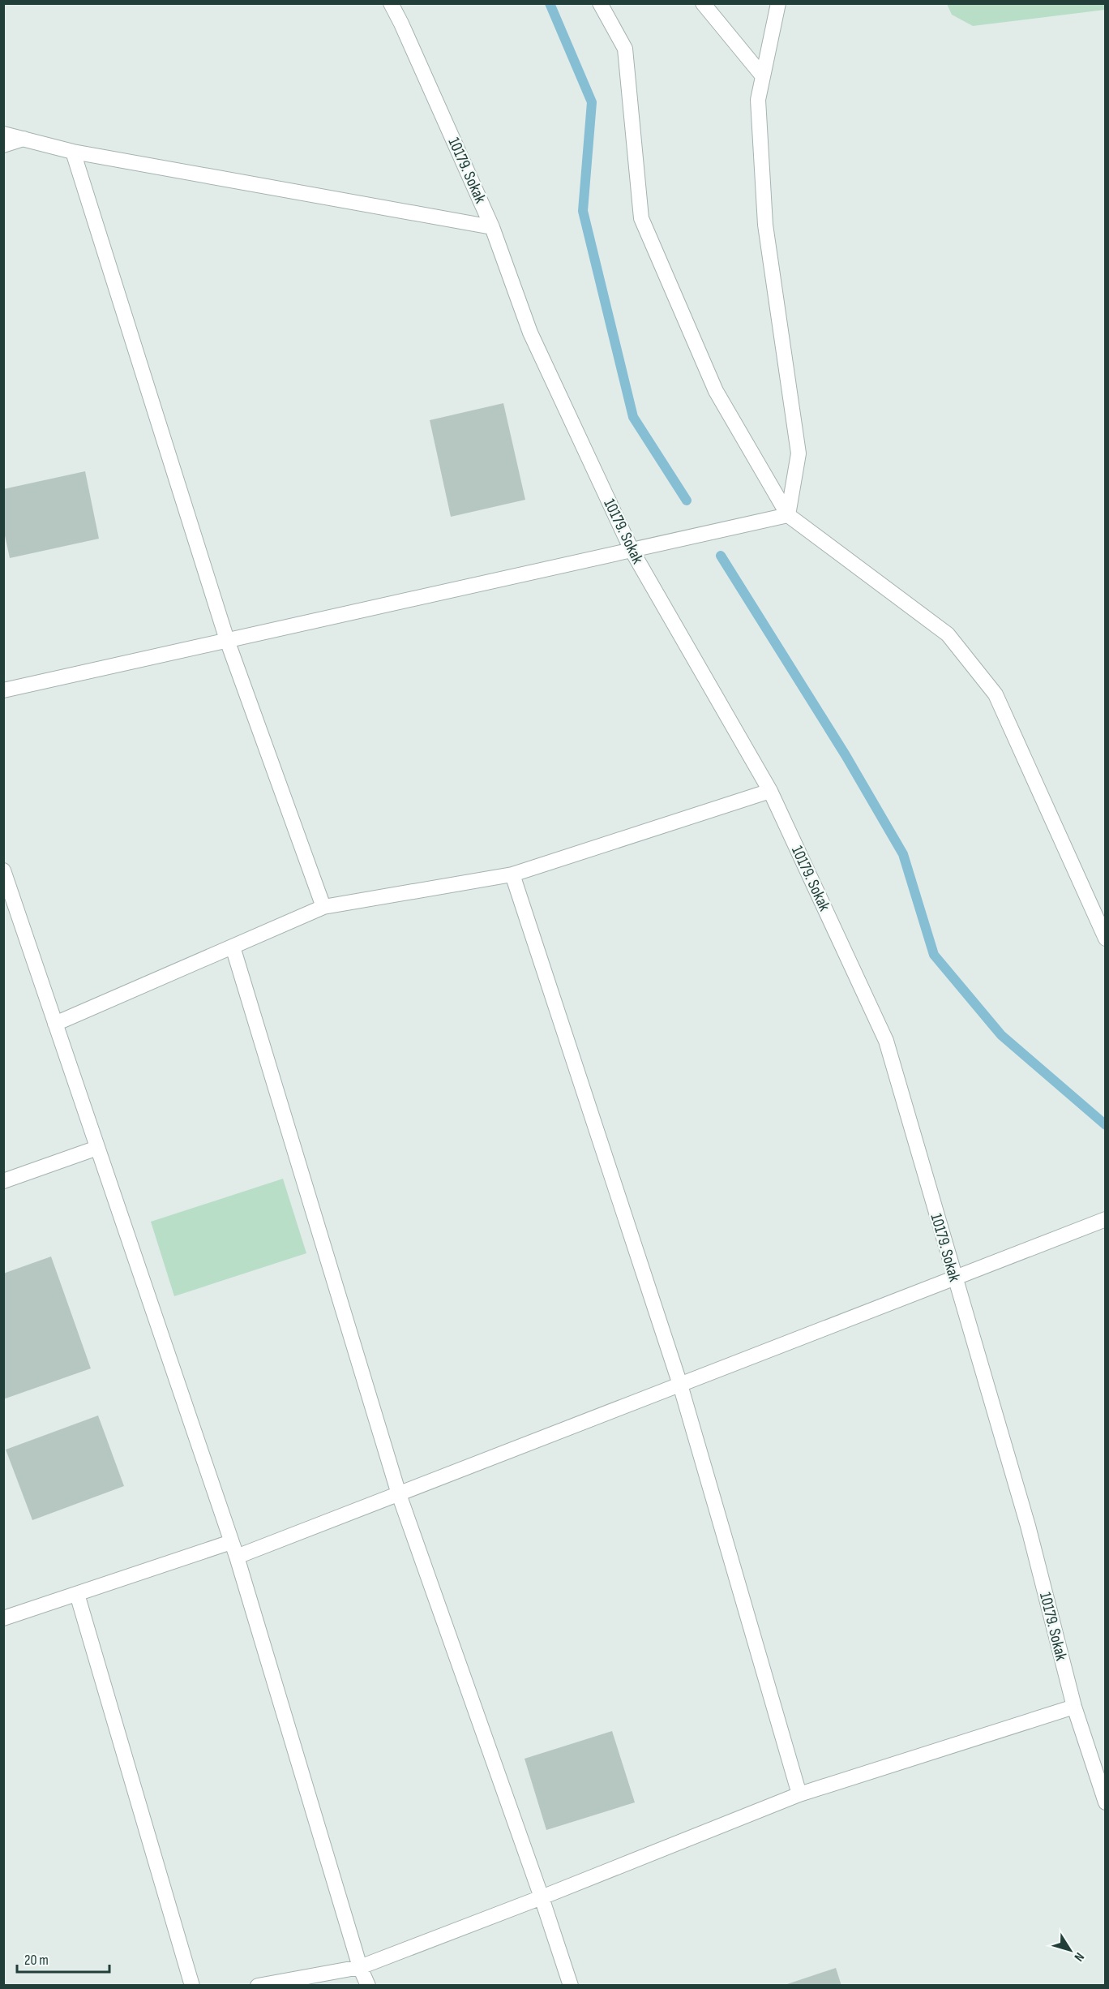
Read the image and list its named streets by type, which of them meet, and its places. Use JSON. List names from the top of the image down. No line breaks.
{"streets":{"street":["10179. Sokak"]},"scale_bar":"20 m","north":"bottom right"}
